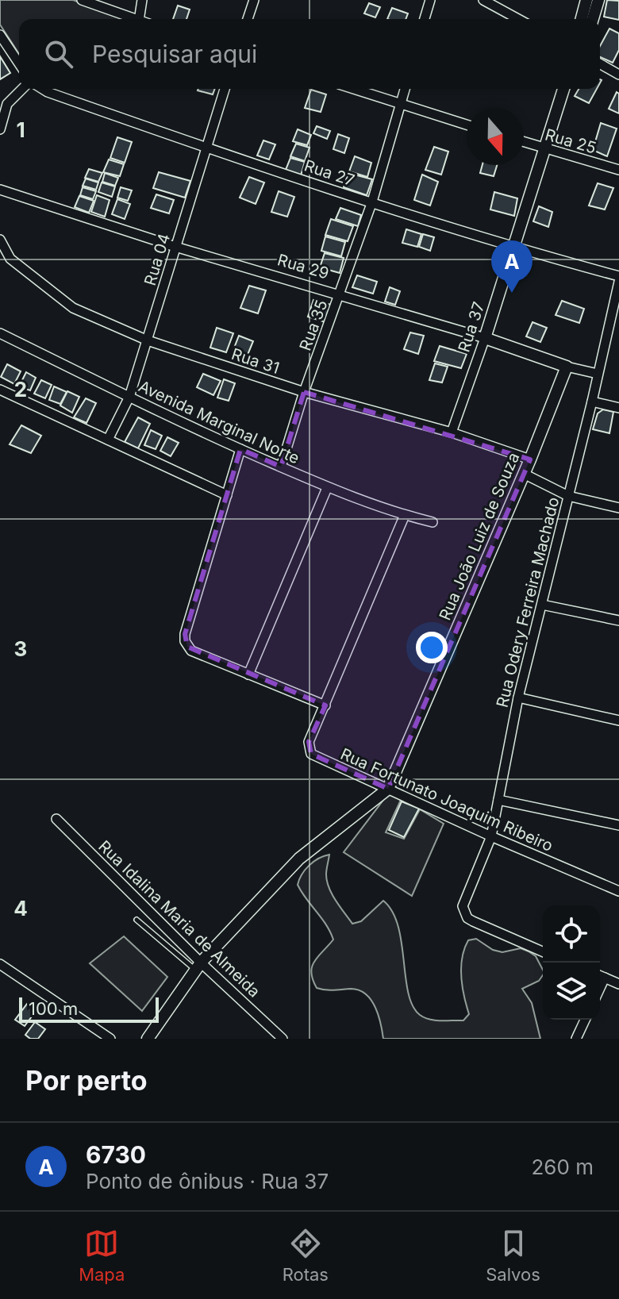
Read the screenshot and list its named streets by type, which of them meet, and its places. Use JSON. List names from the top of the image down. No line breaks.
{"streets":{"street":["Rua 25","Rua 27","Rua 04","Rua 29","Rua 35","Rua 37","Rua 31","Avenida Marginal Norte","Rua João Luiz de Souza","Rua Odery Ferreira Machado","Rua Fortunato Joaquim Ribeiro","Rua Idalina Maria de Almeida"]},"crossings":[["Rua 25","Rua 37"],["Rua 27","Rua 04"],["Rua 27","Rua 35"],["Rua 27","Rua 37"],["Rua 04","Rua 29"],["Rua 04","Rua 31"],["Rua 04","Avenida Marginal Norte"],["Rua 29","Rua 35"],["Rua 29","Rua 37"],["Rua 29","Rua João Luiz de Souza"],["Rua 29","Rua Odery Ferreira Machado"],["Rua 35","Rua 31"],["Rua 35","Avenida Marginal Norte"],["Rua 37","Rua 31"],["Rua 31","Rua João Luiz de Souza"],["Rua João Luiz de Souza","Rua Fortunato Joaquim Ribeiro"],["Rua João Luiz de Souza","Rua Idalina Maria de Almeida"],["Rua Odery Ferreira Machado","Rua Fortunato Joaquim Ribeiro"]],"scale_bar":"100 m","north":"bottom","page":{"search":"Pesquisar aqui","pins":"A","scale":"100 m","heading":"Por perto","list":[{"mark":"A","name":"6730","note":"Ponto de ônibus · Rua 37","value":"260 m"}],"nav":["Mapa","Rotas","Salvos"]},"grid":{"rows":["1","2","3","4"]}}
